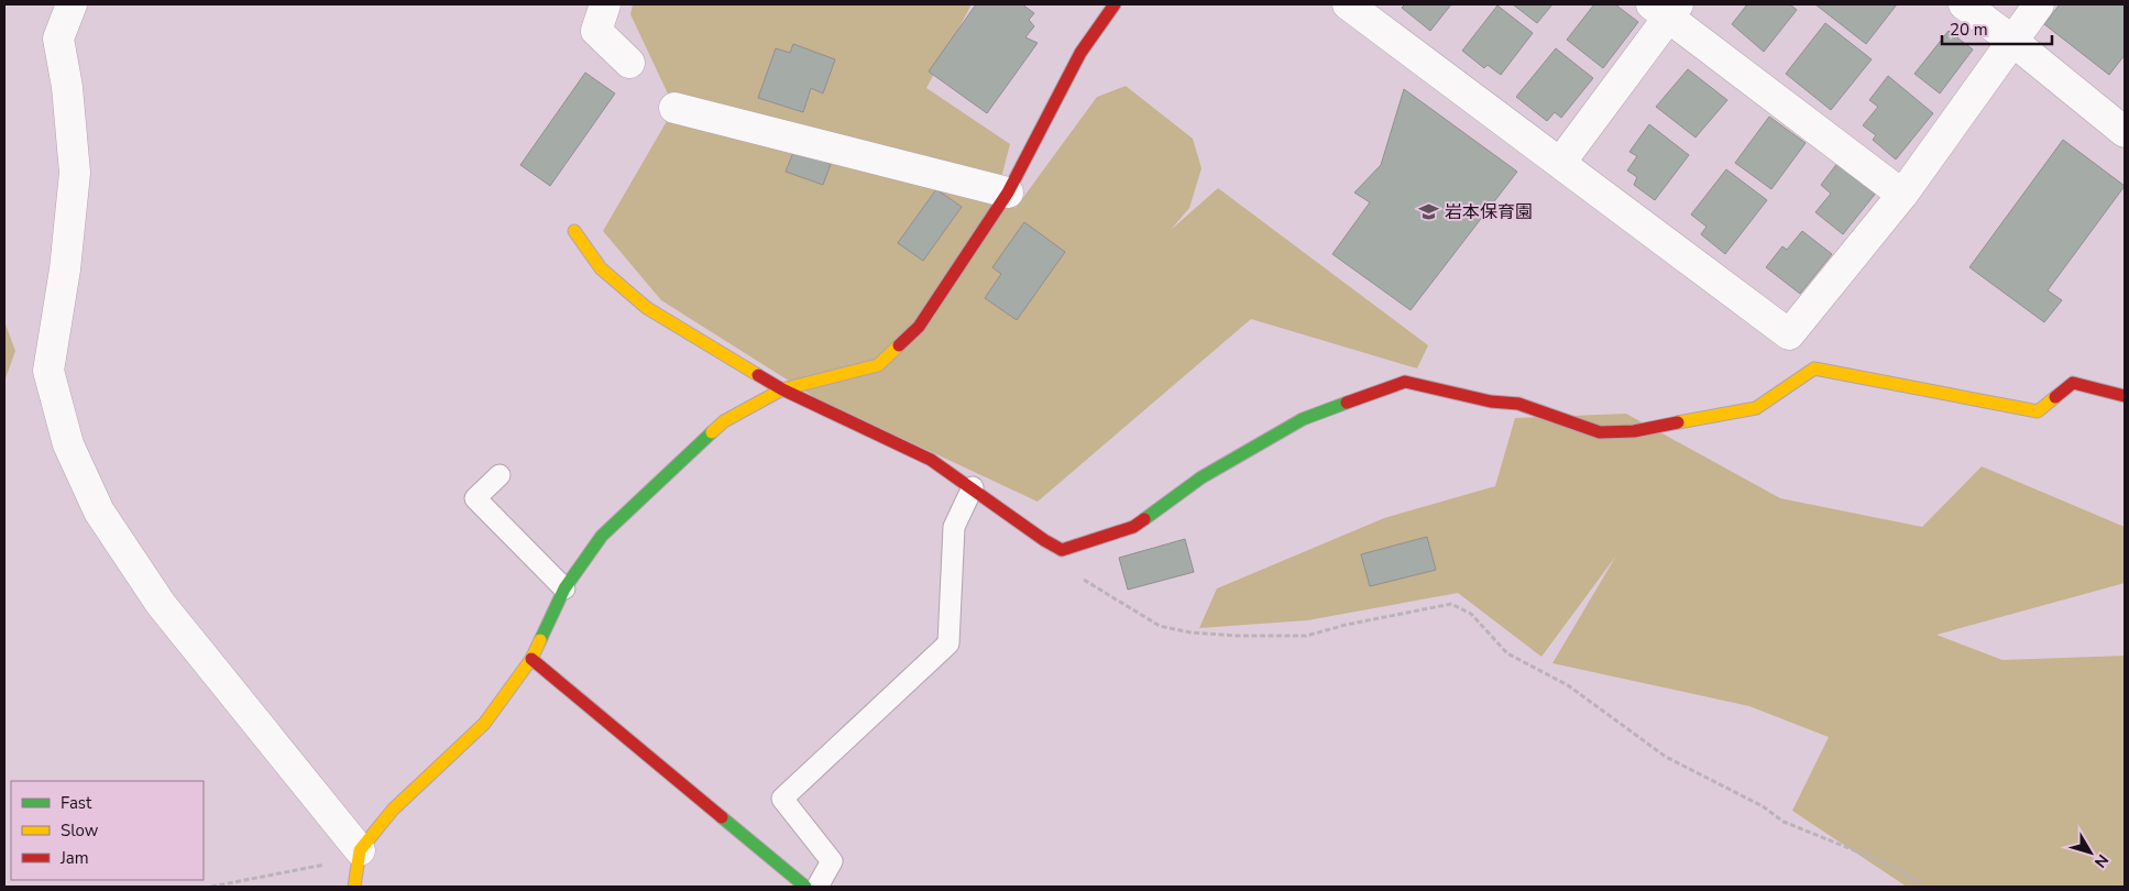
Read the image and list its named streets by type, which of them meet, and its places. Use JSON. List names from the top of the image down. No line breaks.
{"places":{"school or university":["岩本保育園"]},"legend":["Fast","Slow","Jam"],"scale_bar":"20 m","north":"bottom right"}
